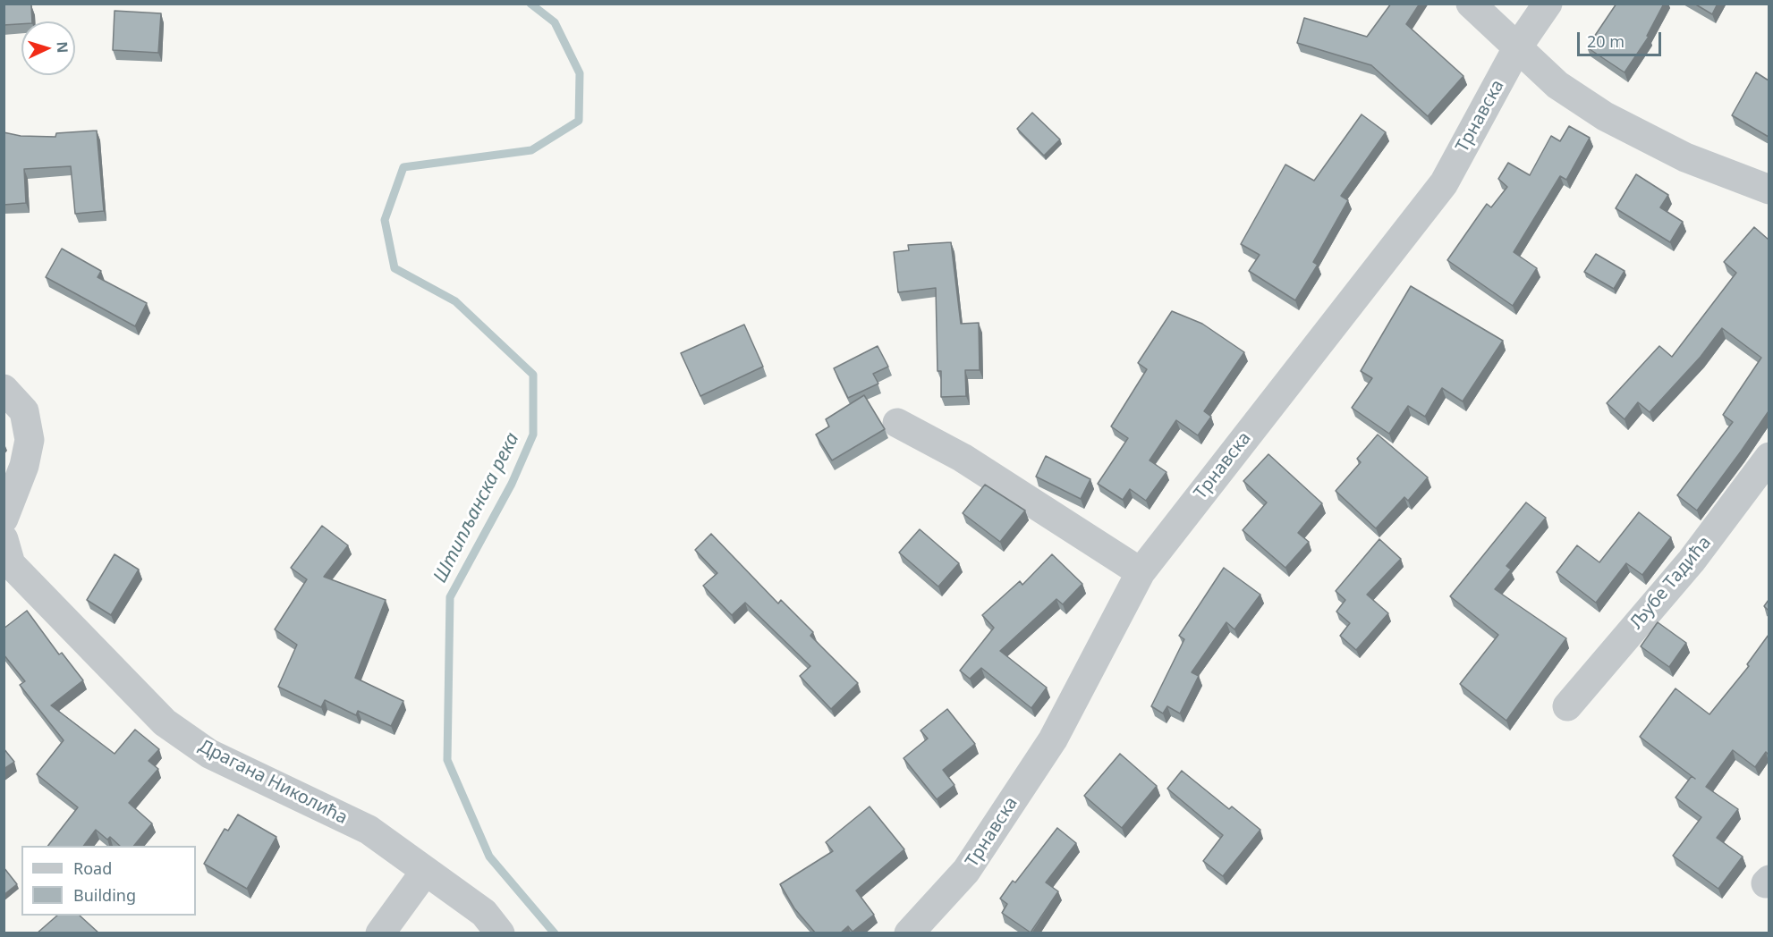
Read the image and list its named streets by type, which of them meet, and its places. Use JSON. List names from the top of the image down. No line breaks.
{"streets":{"street":["Трнавска","Љубе Тадића","Драгана Николића"]},"water":["Штипљанска река"],"legend":["Road","Building"],"scale_bar":"20 m","north":"right"}
